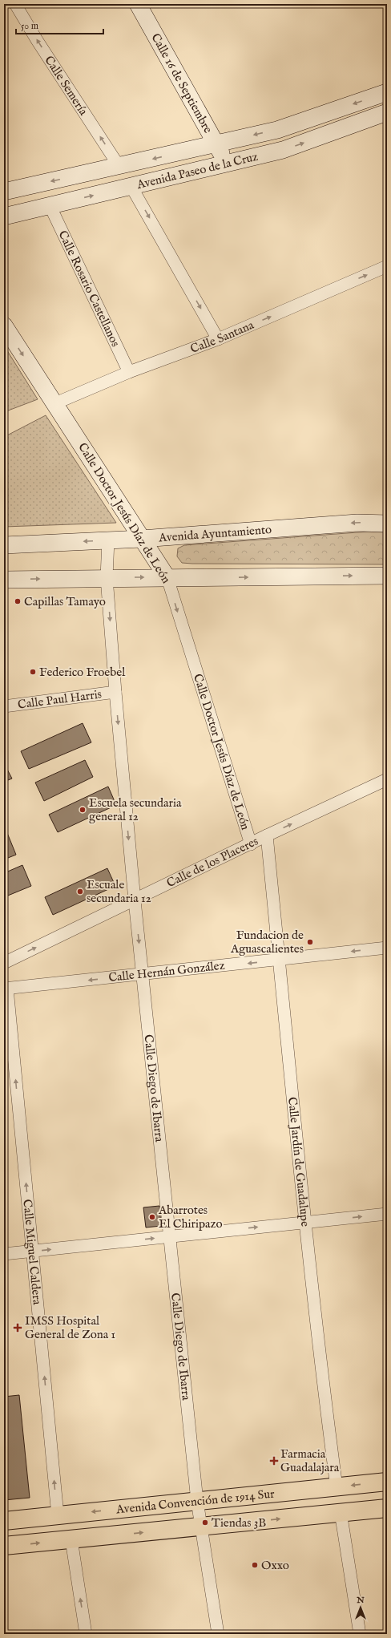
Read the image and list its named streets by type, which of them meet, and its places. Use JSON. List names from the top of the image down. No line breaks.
{"streets":{"main road":["Calle 16 de Septiembre","Avenida Paseo de la Cruz","Calle Doctor Jesús Díaz de León","Avenida Ayuntamiento","Avenida Convención de 1914 Sur"],"street":["Calle Semería","Calle Rosario Castellanos","Calle Santana","Calle Paul Harris","Calle de los Placeres","Calle Hernán González","Calle Diego de Ibarra","Calle Jardín de Guadalupe","Calle Miguel Caldera"]},"crossings":[["Calle 16 de Septiembre","Avenida Paseo de la Cruz"],["Calle Semería","Avenida Paseo de la Cruz"],["Avenida Paseo de la Cruz","Calle Rosario Castellanos"],["Calle Rosario Castellanos","Calle Santana"],["Calle Santana","Calle Doctor Jesús Díaz de León"],["Calle Doctor Jesús Díaz de León","Avenida Ayuntamiento"],["Calle Doctor Jesús Díaz de León","Calle de los Placeres"],["Avenida Ayuntamiento","Calle Diego de Ibarra"],["Calle Paul Harris","Calle Diego de Ibarra"],["Calle de los Placeres","Calle Diego de Ibarra"],["Calle de los Placeres","Calle Jardín de Guadalupe"],["Calle Hernán González","Calle Diego de Ibarra"],["Calle Hernán González","Calle Jardín de Guadalupe"],["Calle Hernán González","Calle Miguel Caldera"],["Calle Diego de Ibarra","Avenida Convención de 1914 Sur"],["Calle Jardín de Guadalupe","Avenida Convención de 1914 Sur"],["Calle Miguel Caldera","Avenida Convención de 1914 Sur"]],"one_way":["Calle Semería","Calle Santana","Calle Doctor Jesús Díaz de León","Calle de los Placeres","Calle Hernán González","Calle Diego de Ibarra","Calle Miguel Caldera"],"places":{"other":["Capillas Tamayo","Federico Froebel","Escuela secundaria general 12","Escuale secundaria 12","Fundacion de Aguascalientes","Abarrotes El Chiripazo","Tiendas 3B","Oxxo"],"health":["IMSS Hospital General de Zona 1","Farmacia Guadalajara"]},"scale_bar":"50 m","north":"top"}
